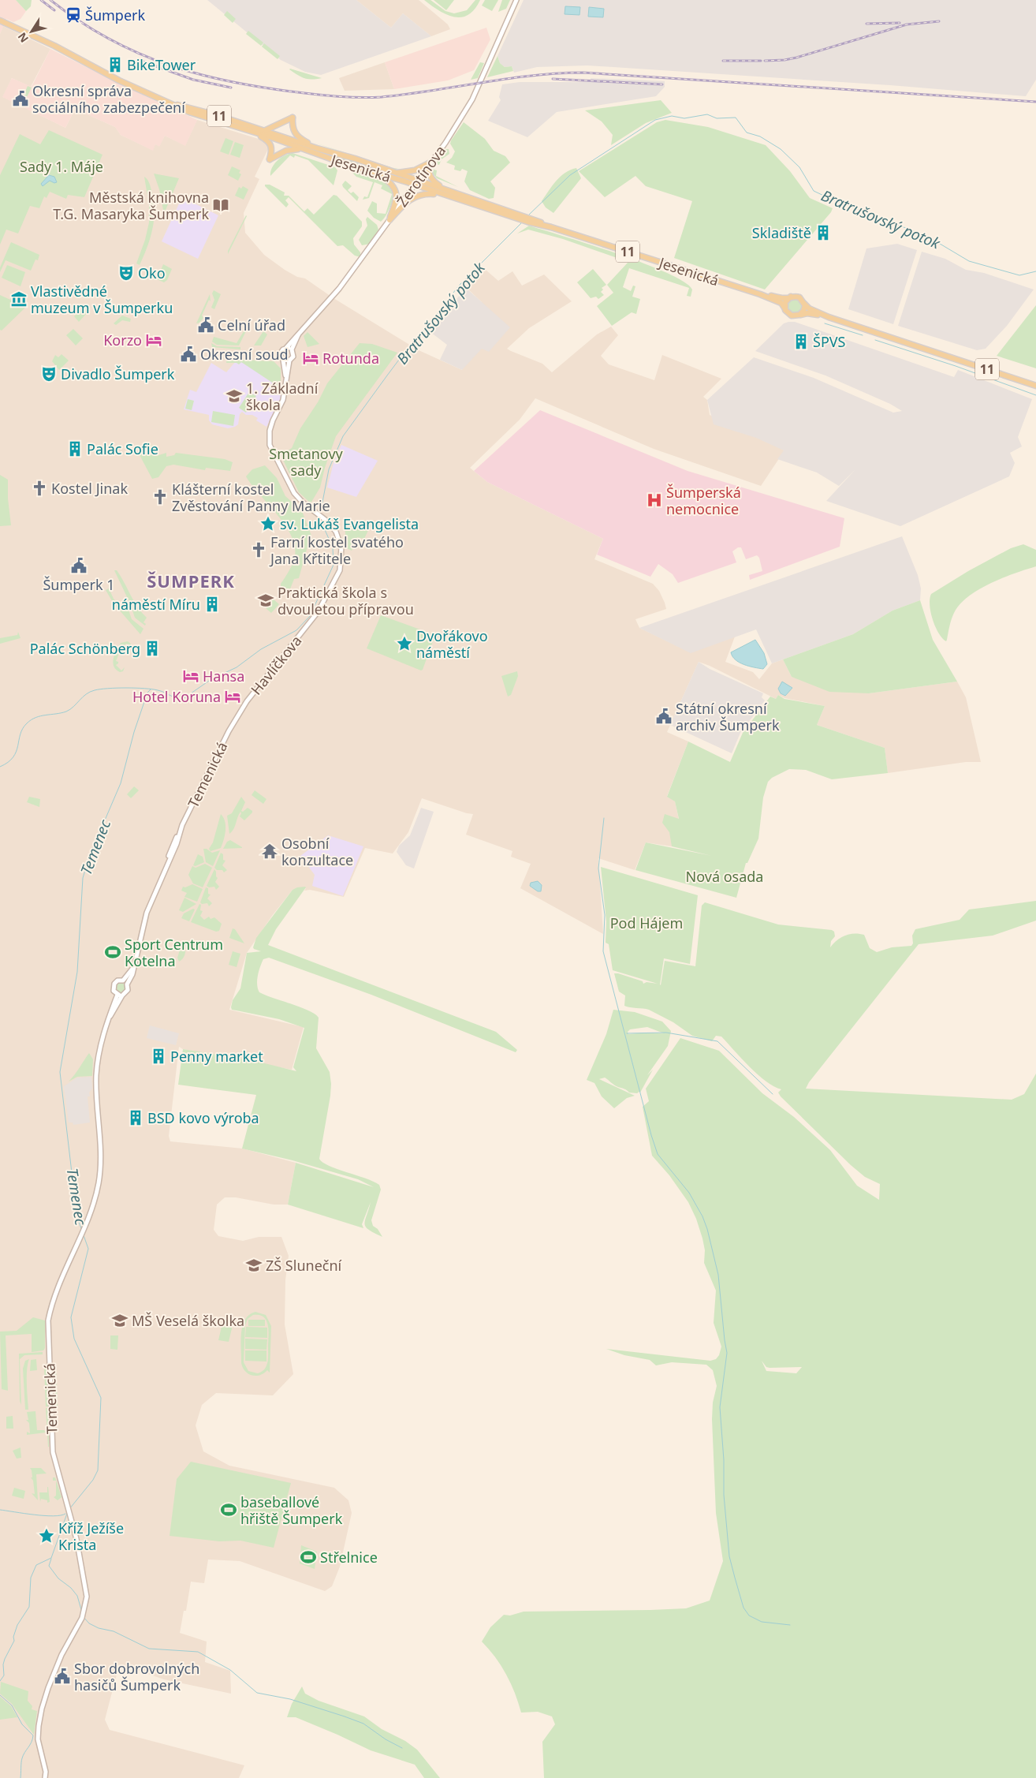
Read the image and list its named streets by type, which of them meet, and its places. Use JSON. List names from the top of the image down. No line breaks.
{"streets":{"main road":["11","Jesenická"],"street":["Žerotínova","Havlíčkova","Temenická"]},"crossings":[["Jesenická","Žerotínova"],["Žerotínova","Havlíčkova"],["Havlíčkova","Temenická"]],"districts":["ŠUMPERK"],"water":["Bratrušovský potok","Temenec"],"parks":["Sady 1. Máje","Smetanovy sady","Nová osada","Pod Hájem"],"places":{"station":["Šumperk"],"building":["BikeTower","Skladiště","ŠPVS","Palác Sofie","náměstí Míru","Palác Schönberg","Penny market","BSD kovo výroba"],"public building":["Okresní správa sociálního zabezpečení","Celní úřad","Okresní soud","Šumperk 1","Státní okresní archiv Šumperk","Sbor dobrovolných hasičů Šumperk"],"library":["Městská knihovna T.G. Masaryka Šumperk"],"theatre":["Oko","Divadlo Šumperk"],"museum":["Vlastivědné muzeum v Šumperku"],"hotel":["Korzo","Rotunda","Hansa","Hotel Koruna"],"school or university":["1. Základní škola","Praktická škola s dvouletou přípravou","ZŠ Sluneční","MŠ Veselá školka"],"church":["Kostel Jinak","Klášterní kostel Zvěstování Panny Marie","Farní kostel svatého Jana Křtitele"],"hospital":["Šumperská nemocnice"],"place":["sv. Lukáš Evangelista","Dvořákovo náměstí","Kříž Ježíše Krista"],"temple":["Osobní konzultace"],"sports":["Sport Centrum Kotelna","baseballové hřiště Šumperk","Střelnice"]},"north":"bottom left"}
